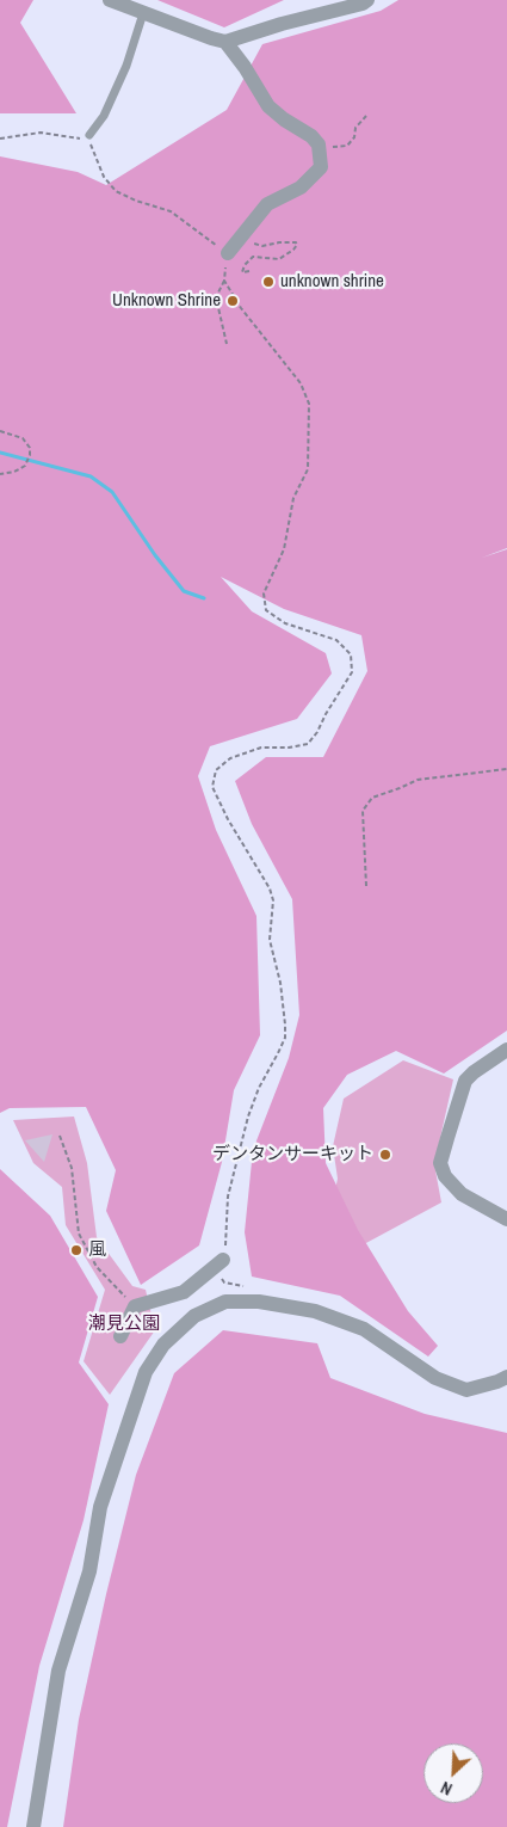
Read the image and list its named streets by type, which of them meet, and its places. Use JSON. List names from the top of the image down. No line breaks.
{"parks":["潮見公園"],"places":["unknown shrine","Unknown Shrine","デンタンサーキット","風"],"north":"bottom left"}
